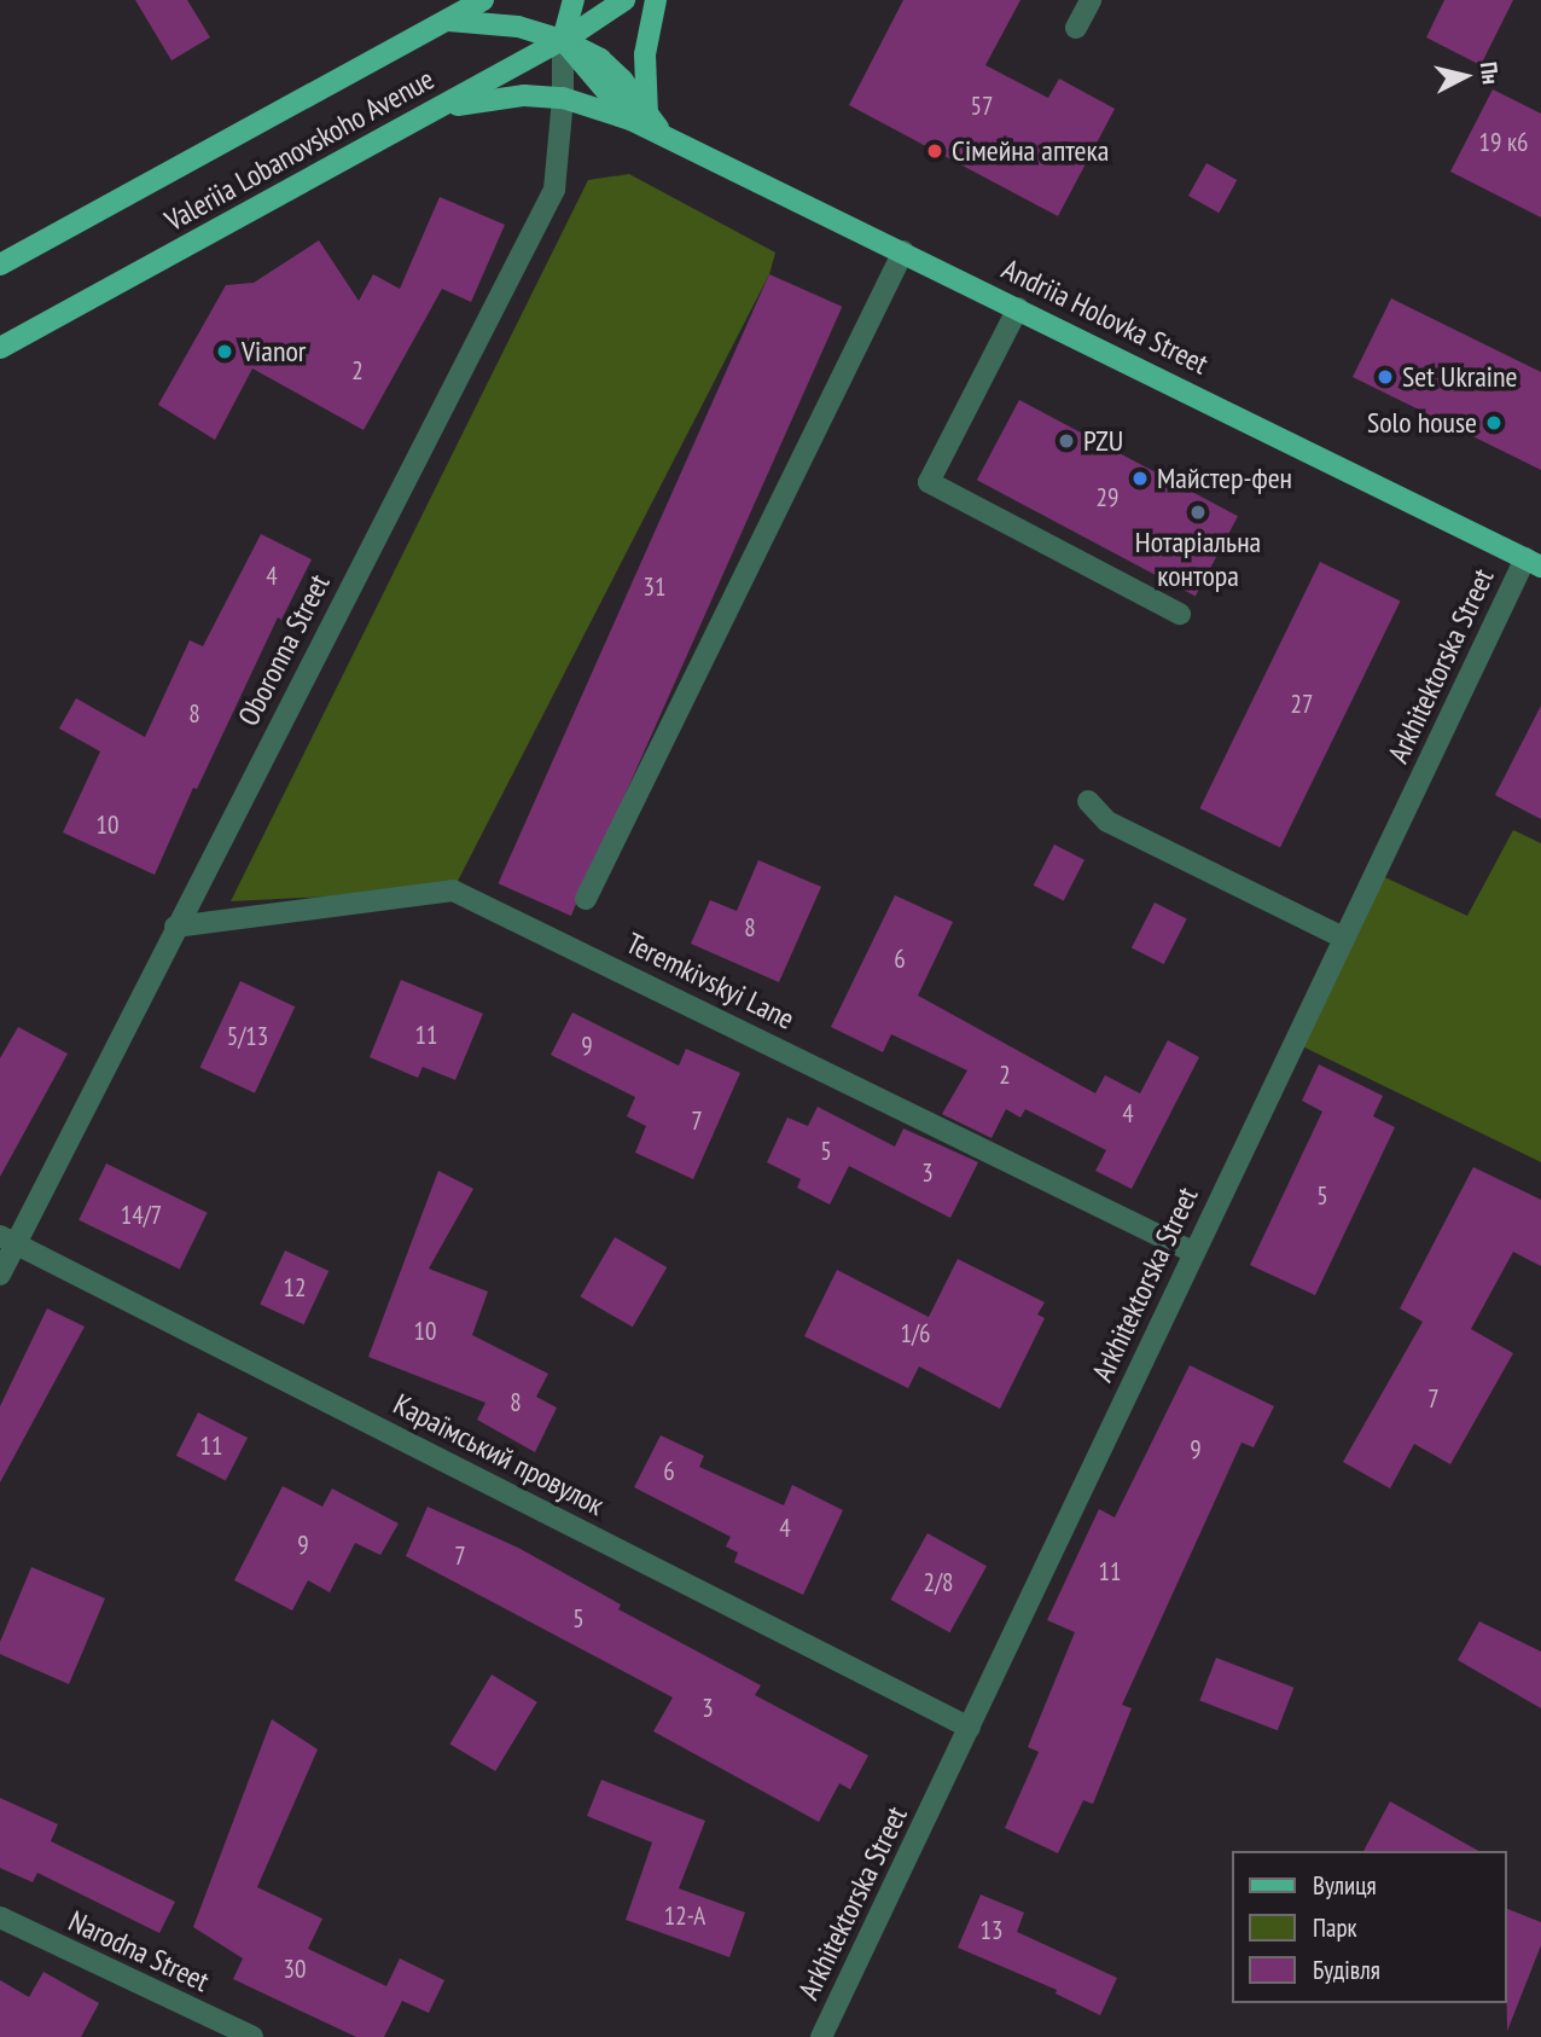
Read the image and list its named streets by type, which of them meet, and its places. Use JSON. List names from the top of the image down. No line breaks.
{"streets":{"main road":["Valeriia Lobanovskoho Avenue","Andriia Holovka Street"],"street":["Oboronna Street","Arkhitektorska Street","Teremkivskyi Lane","Караїмський провулок","Narodna Street"]},"crossings":[["Valeriia Lobanovskoho Avenue","Andriia Holovka Street"],["Valeriia Lobanovskoho Avenue","Oboronna Street"],["Andriia Holovka Street","Oboronna Street"],["Andriia Holovka Street","Arkhitektorska Street"],["Oboronna Street","Teremkivskyi Lane"],["Oboronna Street","Караїмський провулок"],["Arkhitektorska Street","Teremkivskyi Lane"],["Arkhitektorska Street","Караїмський провулок"]],"places":["Сімейна аптека","Vianor","Set Ukraine","Solo house","PZU","Майстер-фен","Нотаріальна контора"],"house_numbers":["57","19 к6","2","29","4","31","27","8","10","8","6","11","5/13","9","2","4","7","5","3","5","14/7","12","10","1/6","7","8","11","9","6","4","9","7","11","2/8","5","3","12-А","13","30"],"legend":["Вулиця","Парк","Будівля"],"north":"right"}
